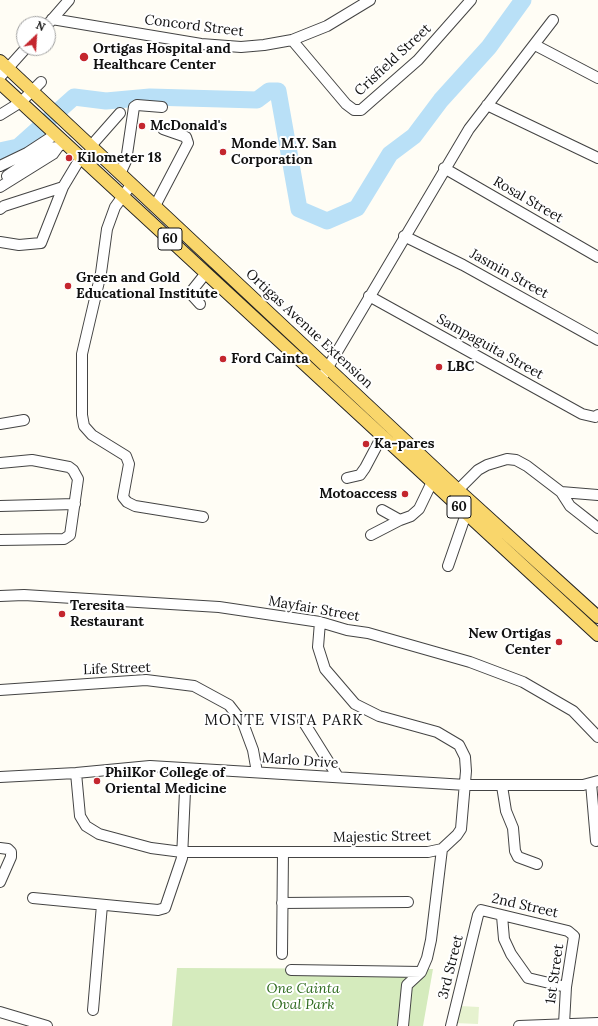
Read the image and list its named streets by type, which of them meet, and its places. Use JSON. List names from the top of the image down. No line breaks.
{"streets":{"main road":["60","Ortigas Avenue Extension"],"street":["Concord Street","Crisfield Street","Rosal Street","Jasmin Street","Sampaguita Street","Mayfair Street","Life Street","Marlo Drive","Majestic Street","2nd Street","3rd Street","1st Street"]},"crossings":[["Concord Street","Crisfield Street"],["Mayfair Street","Majestic Street"],["Life Street","Marlo Drive"],["Marlo Drive","Majestic Street"],["2nd Street","3rd Street"],["2nd Street","1st Street"]],"districts":["MONTE VISTA PARK"],"parks":["One Cainta Oval Park"],"places":["Ortigas Hospital and Healthcare Center","McDonald's","Monde M.Y. San Corporation","Kilometer 18","Green and Gold Educational Institute","Ford Cainta","LBC","Ka-pares","Motoaccess","Teresita Restaurant","New Ortigas Center","PhilKor College of Oriental Medicine"],"north":"top right"}
